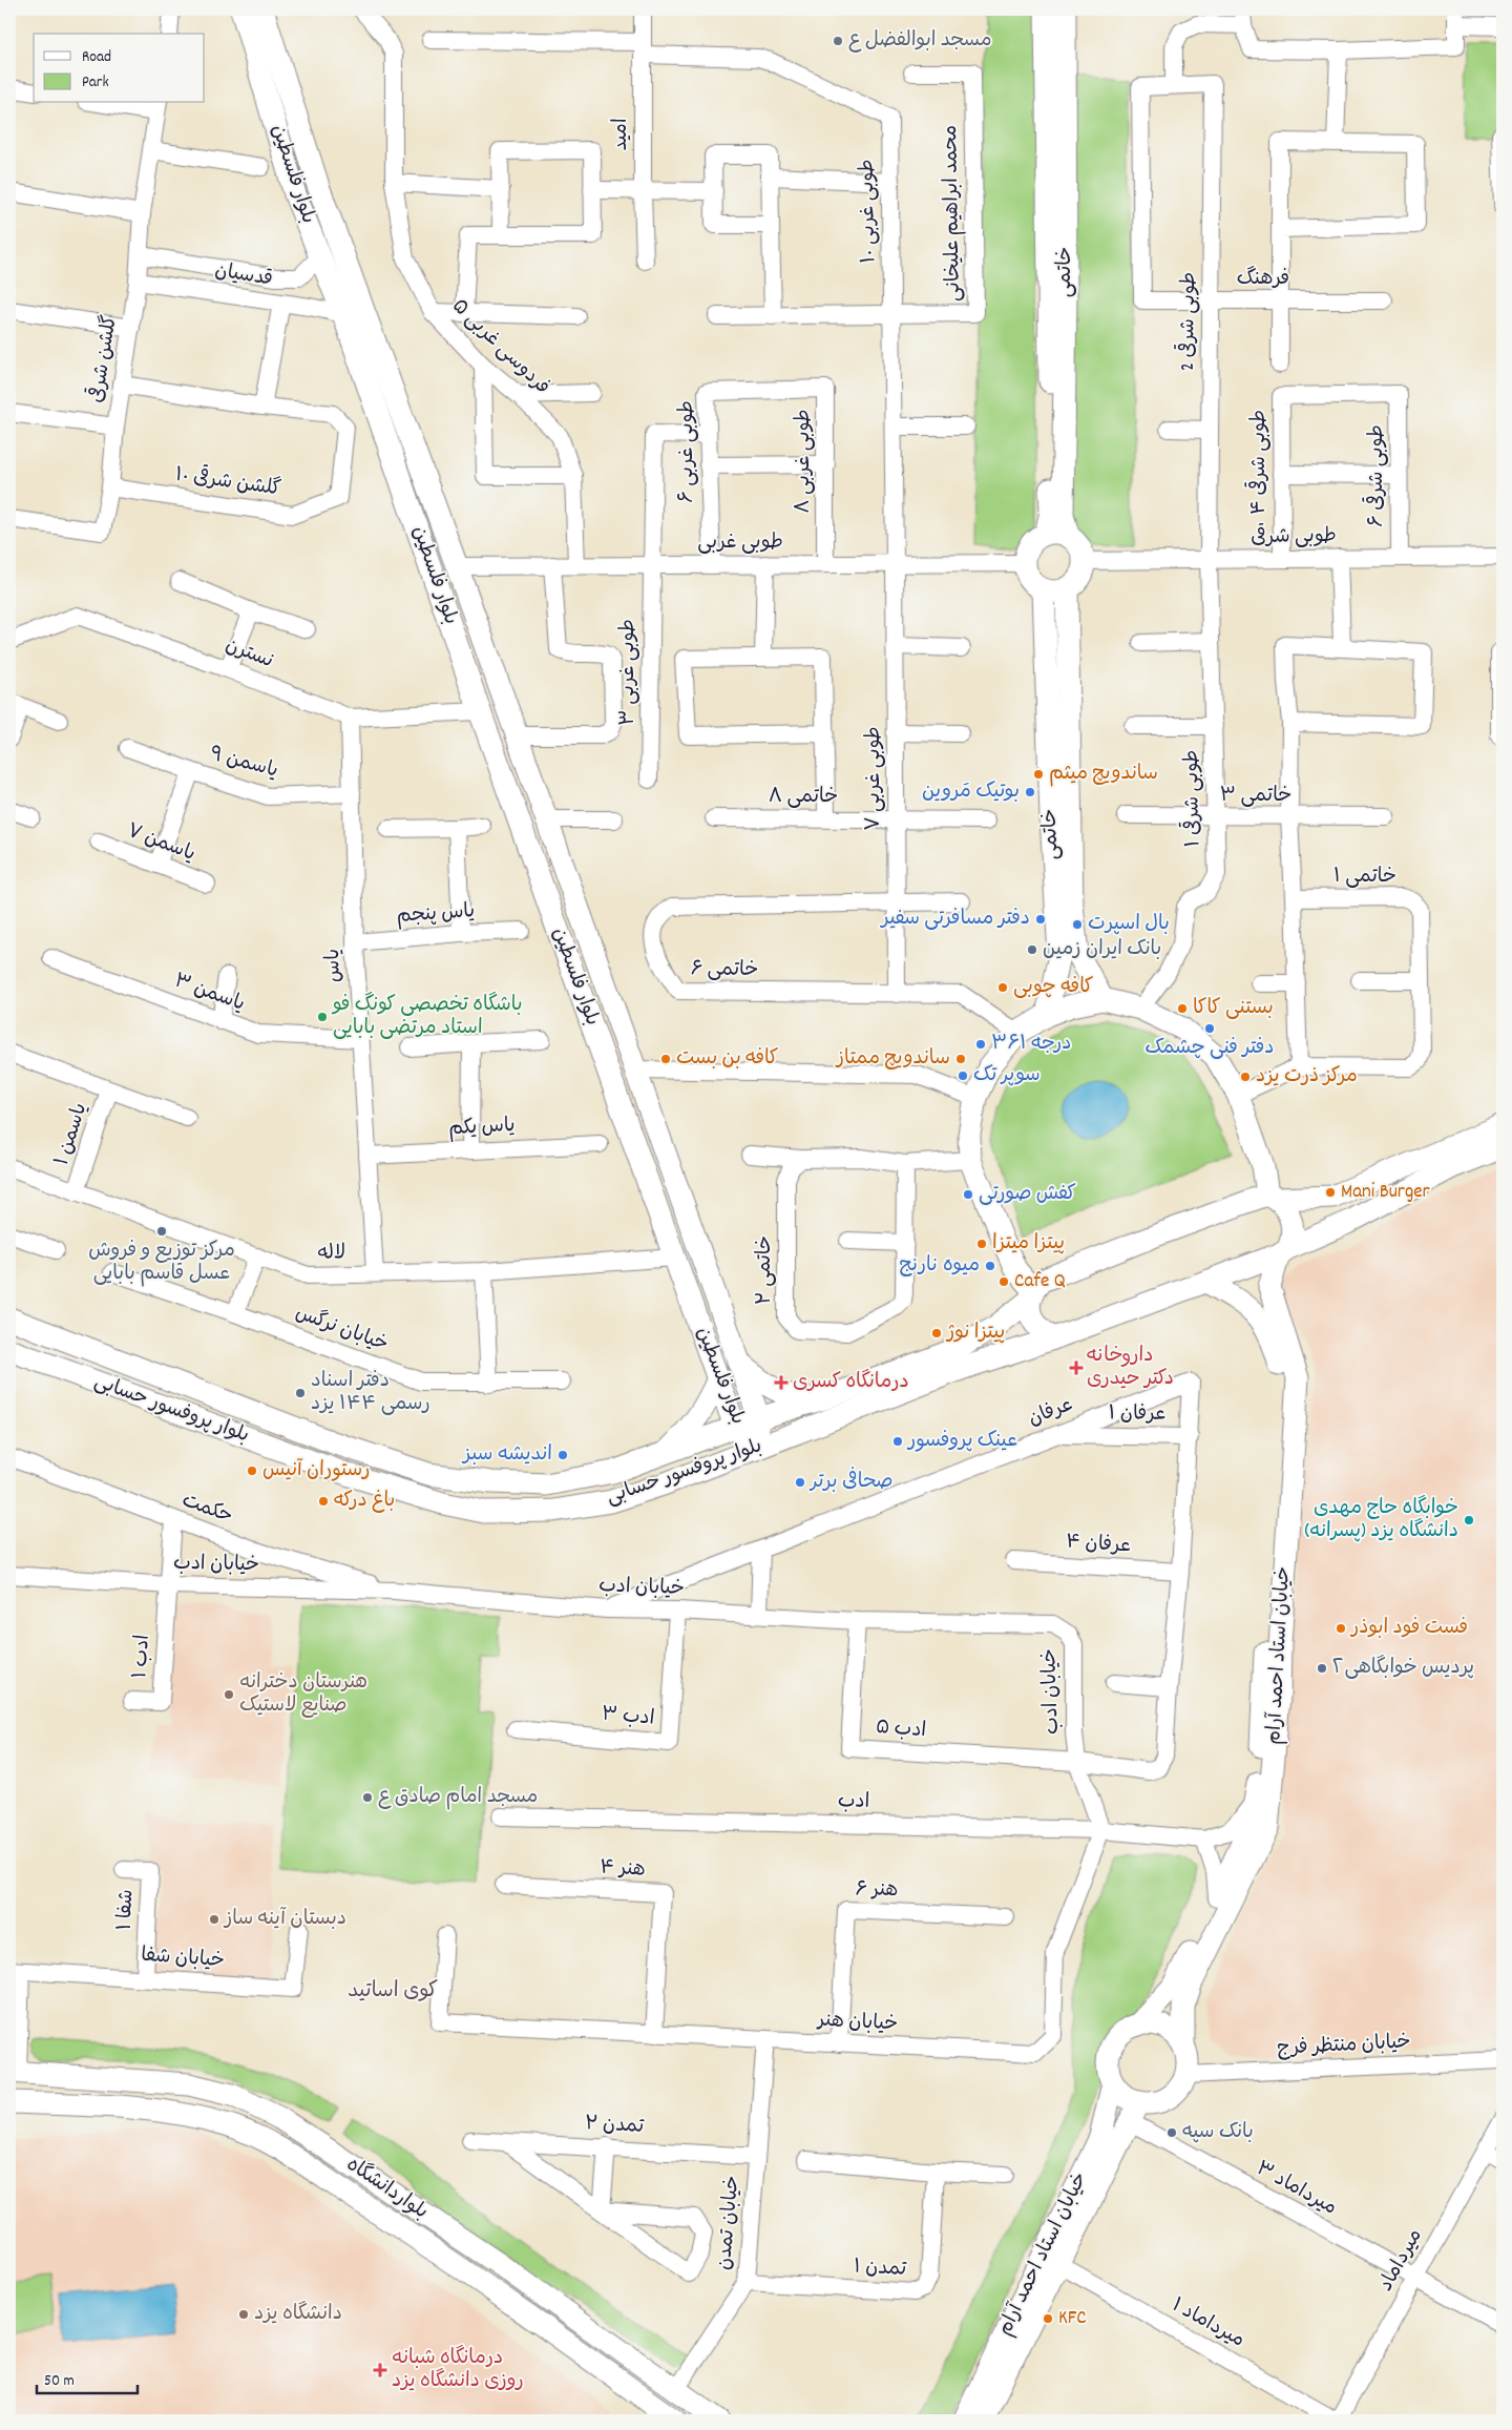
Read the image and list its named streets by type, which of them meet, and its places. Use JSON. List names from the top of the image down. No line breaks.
{"streets":{"main road":["بلوار فلسطین","خاتمی","بلوار پروفسور حسابی","خیابان استاد احمد آرام","بلواردانشگاه"],"street":["امید","طوبی غربی ۱۰","محمد ابراهیم علیخانی","قدسیان","فرهنگ","طوبی شرقی 2","فردوسی غربی ۵","گلشن شرقی","طوبی غربی ۶","طوبی غربی ۸","طوبی شرقی ۴","طوبی شرقی ۶","گلشن شرقی ۱۰","طوبی شرقی","طوبی غربی","نسترن","طوبی غربی ۳","یاسمن ۹","طوبی غربی ۷","خاتمی ۳","خاتمی ۸","طوبی شرقی ۱","یاسمن ۷","خاتمی ۱","یاس پنجم","یاس","خاتمی ۶","یاسمن ۳","یاس یکم","یاسمن ۱","لاله","خاتمی ۲","خیابان نرگس","عرفان","عرفان ۱","حکمت","عرفان ۴","خیابان ادب","ادب ۱","ادب ۳","ادب ۵","ادب","هنر ۴","هنر ۶","شفا ۱","خیابان شفا","خیابان هنر","خیابان منتظر فرج","تمدن ۲","میرداماد ۳","خیابان تمدن","میرداماد","تمدن ۱","میرداماد ۱"]},"crossings":[["امید","طوبی غربی ۱۰"],["بلوار فلسطین","قدسیان"],["بلوار فلسطین","طوبی غربی"],["بلوار فلسطین","نسترن"],["بلوار فلسطین","لاله"],["بلوار فلسطین","بلوار پروفسور حسابی"],["طوبی غربی ۱۰","محمد ابراهیم علیخانی"],["طوبی غربی ۱۰","طوبی غربی"],["طوبی غربی ۱۰","طوبی غربی ۷"],["خاتمی","طوبی شرقی"],["خاتمی","طوبی غربی"],["قدسیان","گلشن شرقی"],["فرهنگ","طوبی شرقی 2"],["طوبی شرقی 2","طوبی شرقی"],["طوبی شرقی 2","طوبی شرقی ۱"],["فردوسی غربی ۵","طوبی غربی"],["گلشن شرقی","گلشن شرقی ۱۰"],["طوبی غربی ۶","طوبی غربی ۸"],["طوبی غربی ۶","طوبی غربی"],["طوبی غربی ۶","طوبی غربی ۳"],["طوبی غربی ۸","طوبی غربی"],["طوبی شرقی ۴","طوبی شرقی ۶"],["طوبی شرقی ۴","طوبی شرقی"],["طوبی شرقی ۶","طوبی شرقی"],["طوبی شرقی","طوبی غربی"],["طوبی شرقی","طوبی شرقی ۱"],["طوبی غربی","طوبی غربی ۳"],["طوبی غربی","طوبی غربی ۷"],["نسترن","یاس"],["یاسمن ۹","یاس"],["طوبی غربی ۷","خاتمی ۸"],["طوبی غربی ۷","خاتمی ۶"],["خاتمی ۳","طوبی شرقی ۱"],["یاس پنجم","یاس"],["یاس","یاسمن ۳"],["یاس","یاس یکم"],["یاس","لاله"],["یاسمن ۱","لاله"],["بلوار پروفسور حسابی","خیابان استاد احمد آرام"],["عرفان","عرفان ۱"],["عرفان","عرفان ۴"],["عرفان","خیابان ادب"],["عرفان","ادب ۵"],["حکمت","خیابان ادب"],["خیابان ادب","ادب ۱"],["خیابان ادب","ادب ۳"],["خیابان ادب","ادب ۵"],["خیابان ادب","ادب"],["خیابان ادب","خیابان هنر"],["خیابان استاد احمد آرام","خیابان منتظر فرج"],["خیابان استاد احمد آرام","میرداماد ۳"],["خیابان استاد احمد آرام","میرداماد ۱"],["ادب","خیابان هنر"],["هنر ۴","خیابان هنر"],["هنر ۶","خیابان هنر"],["شفا ۱","خیابان شفا"],["خیابان هنر","خیابان تمدن"],["خیابان منتظر فرج","میرداماد ۳"],["تمدن ۲","خیابان تمدن"],["بلواردانشگاه","خیابان تمدن"],["میرداماد ۳","میرداماد"],["خیابان تمدن","تمدن ۱"],["میرداماد","میرداماد ۱"]],"districts":["کوی اساتید"],"places":{"other":["مسجد ابوالفضل ع","ساندویچ میثم","بوتیک مَروین","دفتر مسافرتی سفیر","بال اسپرت","بانک ایران زمین","کافه چوبی","بستنی کاکا","باشگاه تخصصی کونگ فو استاد مرتضی بابایی","دفتر فنی چشمک","۳۶۱ درجه","کافه بن بست","ساندویچ ممتاز","سوپر تک","مرکز ذرت یزد","Mani Burger","کفش صورتی","مرکز توزیع و فروش عسل قاسم بابایی","پیتزا میتزا","میوه نارنج","Cafe Q","پیتزا نوژ","دفتر اسناد رسمی ۱۴۴ یزد","عینک پروفسور","اندیشه سبز","رستوران آنیس","صحافی برتر","باغ درکه","خوابگاه حاج مهدی (پسرانه) دانشگاه یزد","فست فود ابوذر","پردیس خوابگاهی٢","هنرستان دخترانه صنایع لاستیک","مسجد امام صادق ع","دبستان آینه ساز","بانک سپه","دانشگاه یزد","KFC"],"health":["داروخانه دکتر حیدری","درمانگاه کسری","درمانگاه شبانه روزی دانشگاه یزد"]},"legend":["Road","Park"],"scale_bar":"50 m"}
